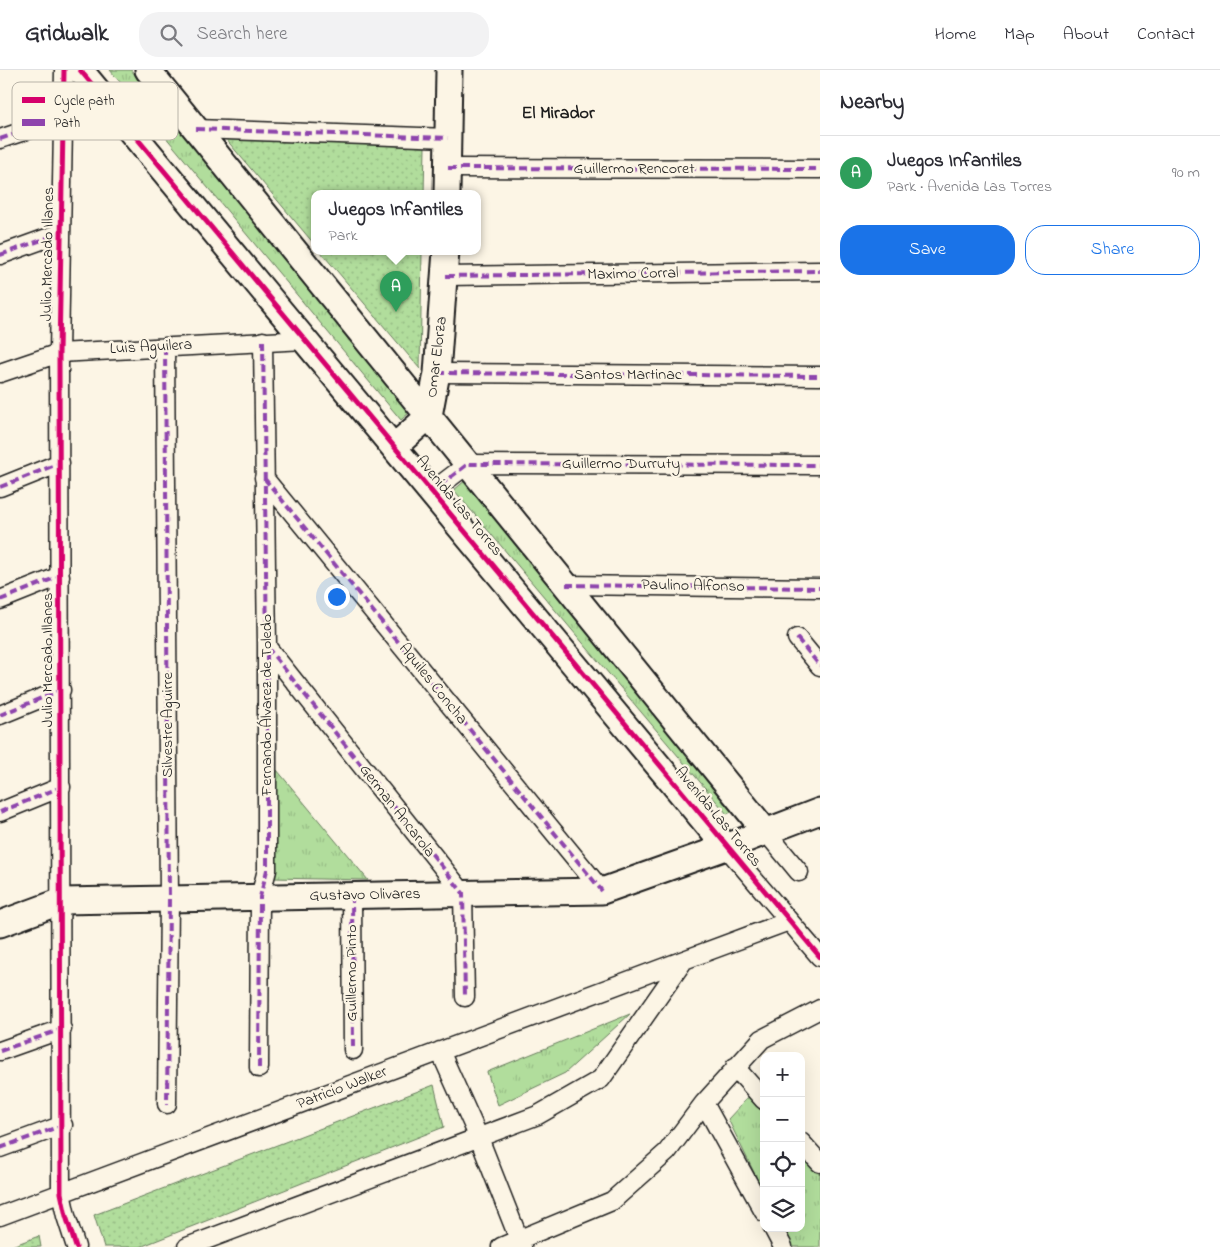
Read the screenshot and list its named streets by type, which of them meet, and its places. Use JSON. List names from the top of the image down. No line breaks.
{"streets":{"street":["Guillermo Rencoret","Julio Mercado Illanes","Maximo Corral","Luis Aguilera","Omar Elorza","Santos Martinac","Guillermo Durruty","Avenida Las Torres","Paulino Alfonso","Aquiles Concha","Fernando Álvarez de Toledo","Silvestre Aguirre","German Ancarola","Gustavo Olivares","Guillermo Pinto","Patricio Walker"]},"crossings":[["Julio Mercado Illanes","Luis Aguilera"],["Julio Mercado Illanes","Gustavo Olivares"],["Julio Mercado Illanes","Patricio Walker"],["Maximo Corral","Omar Elorza"],["Luis Aguilera","Avenida Las Torres"],["Luis Aguilera","Fernando Álvarez de Toledo"],["Luis Aguilera","Silvestre Aguirre"],["Omar Elorza","Santos Martinac"],["Omar Elorza","Avenida Las Torres"],["Guillermo Durruty","Avenida Las Torres"],["Avenida Las Torres","Paulino Alfonso"],["Avenida Las Torres","Gustavo Olivares"],["Avenida Las Torres","Patricio Walker"],["Aquiles Concha","Fernando Álvarez de Toledo"],["Aquiles Concha","Gustavo Olivares"],["Fernando Álvarez de Toledo","German Ancarola"],["Fernando Álvarez de Toledo","Gustavo Olivares"],["Silvestre Aguirre","Gustavo Olivares"],["German Ancarola","Gustavo Olivares"],["Gustavo Olivares","Guillermo Pinto"]],"districts":["El Mirador"],"legend":["Cycle path","Path"],"page":{"header":"Gridwalk","search":"Search here","nav":["Home","Map","About","Contact"],"heading":"Nearby","list":[{"mark":"A","name":"Juegos Infantiles","note":"Park · Avenida Las Torres","value":"90 m"}],"popup":["Juegos Infantiles","Park"],"buttons":["Save","Share"],"pins":"A","map_buttons":["+","−"]}}
